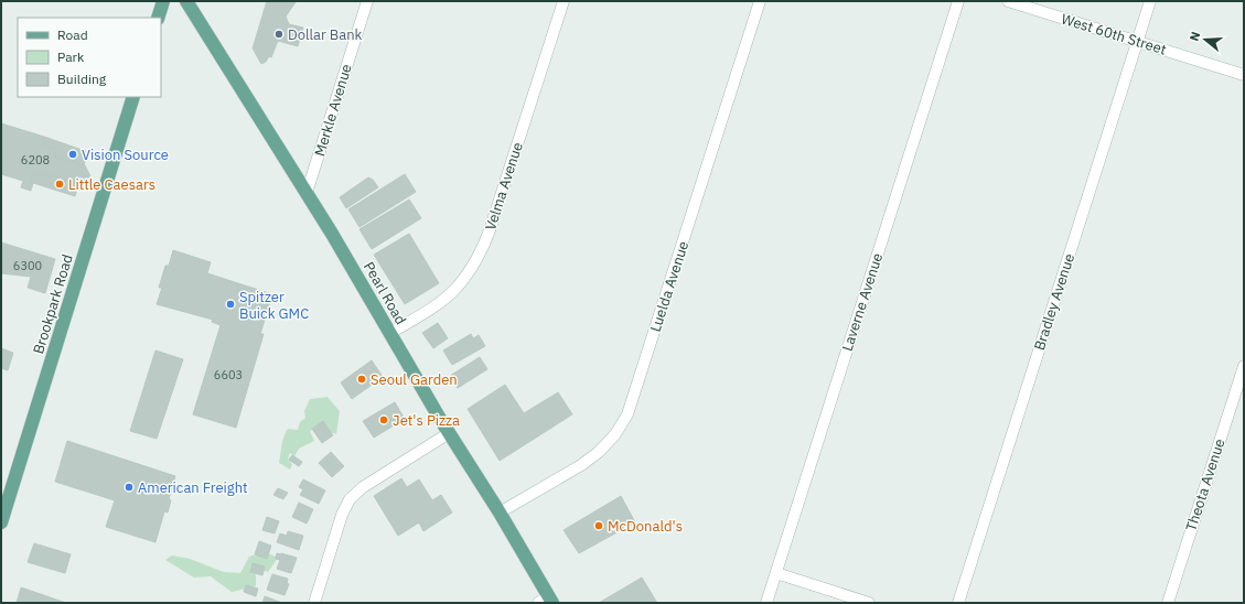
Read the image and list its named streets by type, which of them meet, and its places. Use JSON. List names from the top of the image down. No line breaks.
{"streets":{"main road":["Pearl Road","Brookpark Road"],"street":["West 60th Street","Merkle Avenue","Velma Avenue","Luelda Avenue","Laverne Avenue","Bradley Avenue","Theota Avenue"]},"crossings":[["West 60th Street","Bradley Avenue"],["Merkle Avenue","Pearl Road"],["Velma Avenue","Pearl Road"],["Luelda Avenue","Pearl Road"]],"places":["Dollar Bank","Vision Source","Little Caesars","Spitzer Buick GMC","Seoul Garden","Jet's Pizza","American Freight","McDonald's"],"house_numbers":["6208","6300","6603"],"legend":["Road","Park","Building"],"north":"left"}
